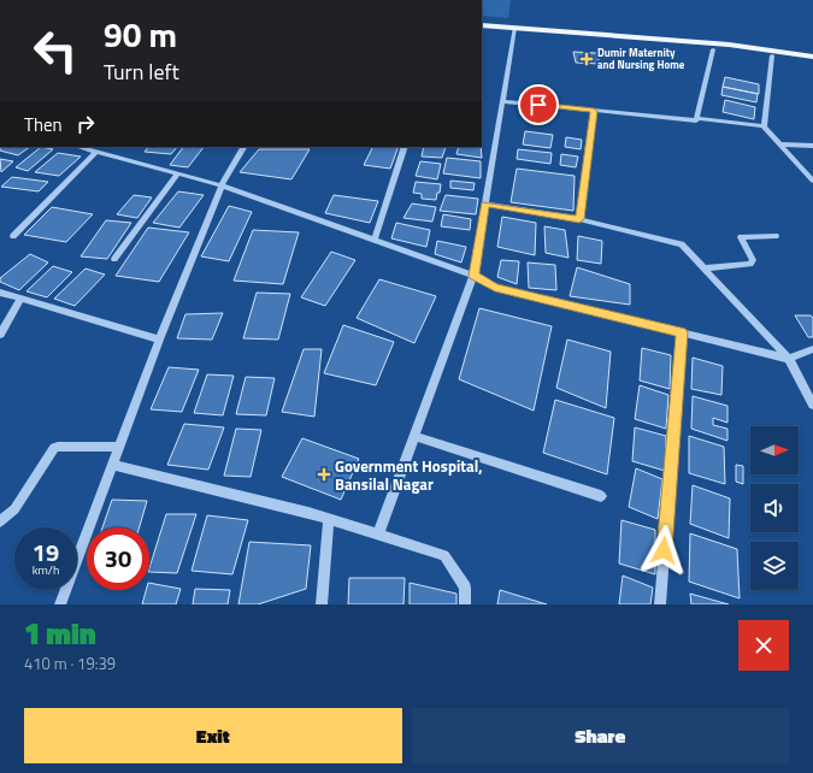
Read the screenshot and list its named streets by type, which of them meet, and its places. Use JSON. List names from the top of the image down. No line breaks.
{"places":{"health":["Dumir Maternity and Nursing Home","Government Hospital, Bansilal Nagar"]},"north":"right","page":{"turn":["90 m","Turn left"],"then":"Then","speed":"19 km/h","limit":"30","heading":["1 min","410 m · 19:39"],"buttons":["Exit","Share"]}}
